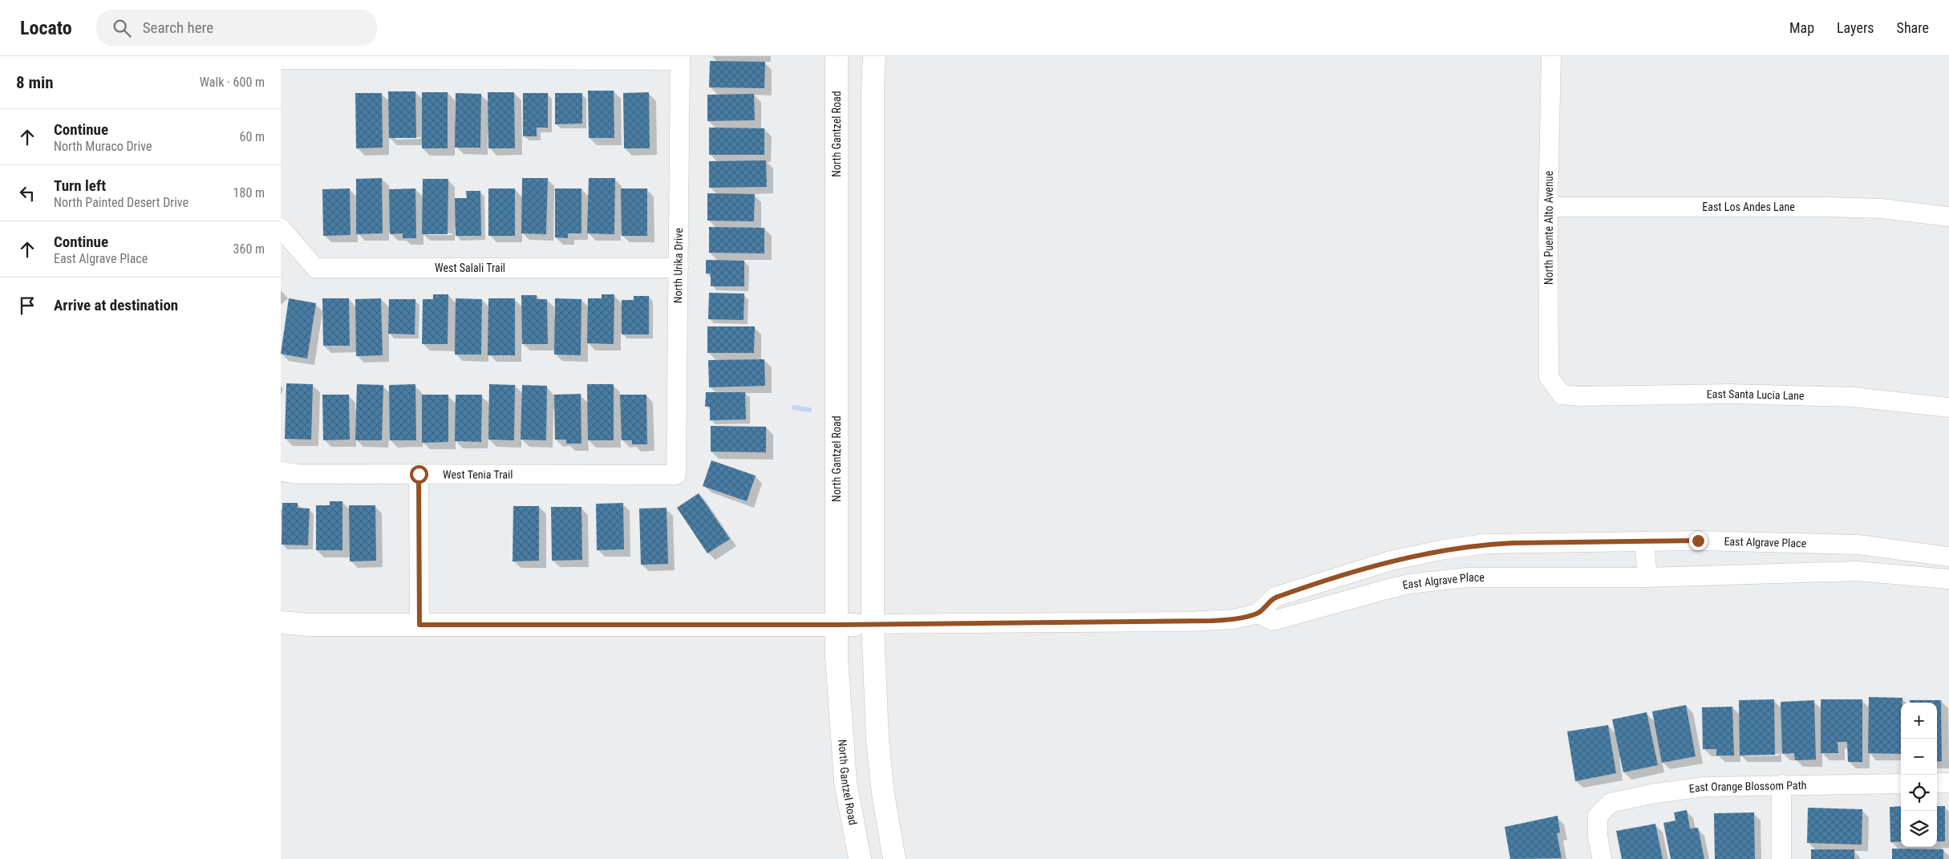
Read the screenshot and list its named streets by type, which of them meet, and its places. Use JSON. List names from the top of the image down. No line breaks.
{"streets":{"main road":["North Gantzel Road"],"street":["East Los Andes Lane","North Puente Alto Avenue","North Urika Drive","West Salali Trail","East Santa Lucia Lane","West Tenia Trail","East Algrave Place","East Orange Blossom Path"]},"crossings":[["East Los Andes Lane","North Puente Alto Avenue"],["North Puente Alto Avenue","East Santa Lucia Lane"],["North Urika Drive","West Salali Trail"],["North Urika Drive","West Tenia Trail"]],"page":{"header":"Locato","search":"Search here","nav":["Map","Layers","Share"],"heading":["8 min","Walk · 600 m"],"list":[["Continue","North Muraco Drive","60 m"],["Turn left","North Painted Desert Drive","180 m"],["Continue","East Algrave Place","360 m"],"Arrive at destination"],"map_buttons":["+","−"]}}
